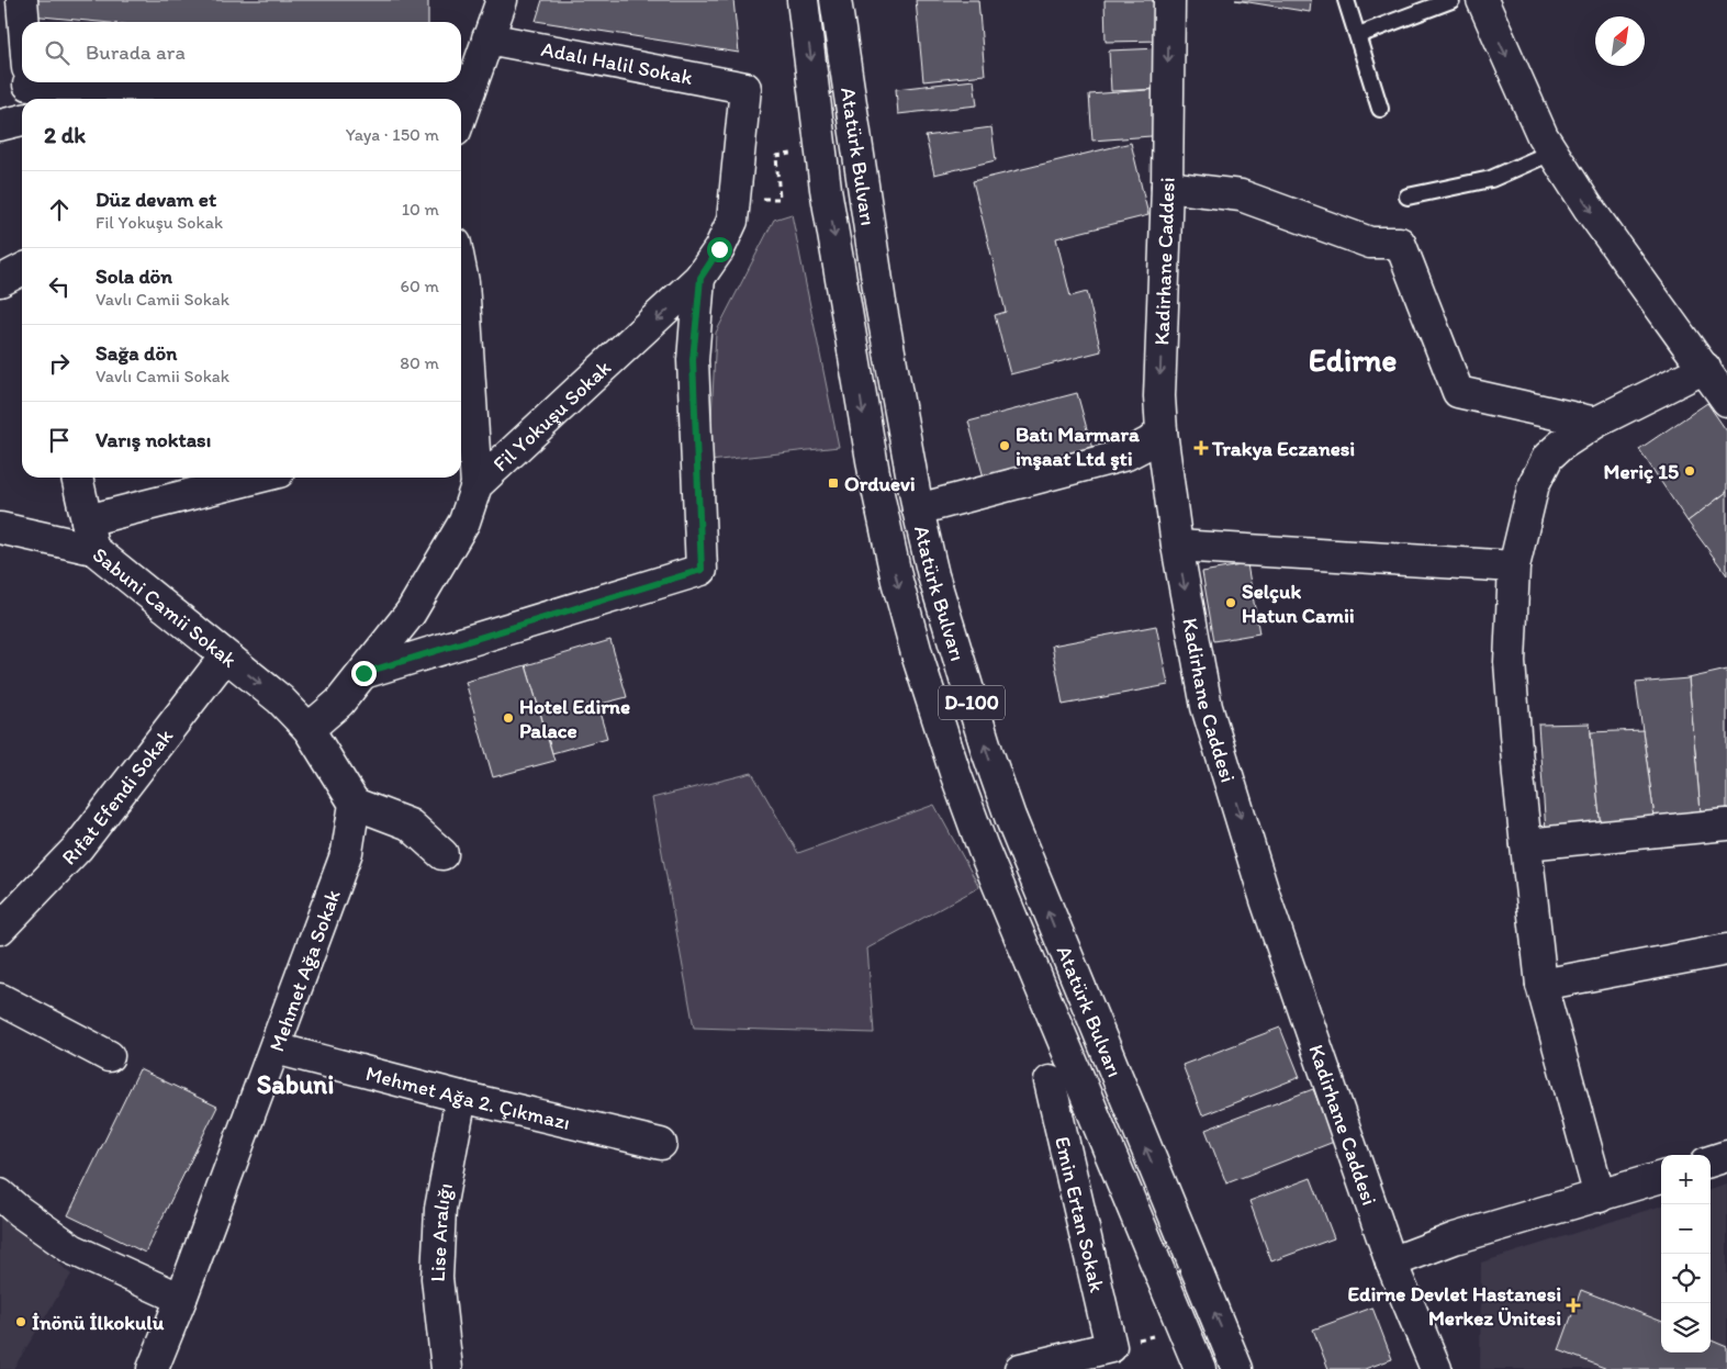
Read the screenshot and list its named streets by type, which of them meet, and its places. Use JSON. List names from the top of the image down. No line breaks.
{"streets":{"street":["Adalı Halil Sokak","Atatürk Bulvarı","Kadirhane Caddesi","Fil Yokuşu Sokak","Sabuni Camii Sokak","D-100","Rıfat Efendi Sokak","Mehmet Ağa Sokak","Mehmet Ağa 2. Çıkmazı","Emin Ertan Sokak","Lise Aralığı"]},"crossings":[["Adalı Halil Sokak","Fil Yokuşu Sokak"],["Fil Yokuşu Sokak","Sabuni Camii Sokak"],["Sabuni Camii Sokak","Rıfat Efendi Sokak"],["Mehmet Ağa Sokak","Mehmet Ağa 2. Çıkmazı"],["Mehmet Ağa 2. Çıkmazı","Lise Aralığı"]],"one_way":["Fil Yokuşu Sokak"],"districts":["Edirne","Sabuni"],"places":{"other":["Batı Marmara inşaat Ltd şti","Meriç 15","Selçuk Hatun Camii","Hotel Edirne Palace","İnönü İlkokulu"],"health":["Trakya Eczanesi","Edirne Devlet Hastanesi Merkez Ünitesi"],"transit":["Orduevi"]},"north":"top right","page":{"search":"Burada ara","heading":["2 dk","Yaya · 150 m"],"list":[["Düz devam et","Fil Yokuşu Sokak","10 m"],["Sola dön","Vavlı Camii Sokak","60 m"],["Sağa dön","Vavlı Camii Sokak","80 m"],"Varış noktası"],"map_buttons":["+","−"]}}
